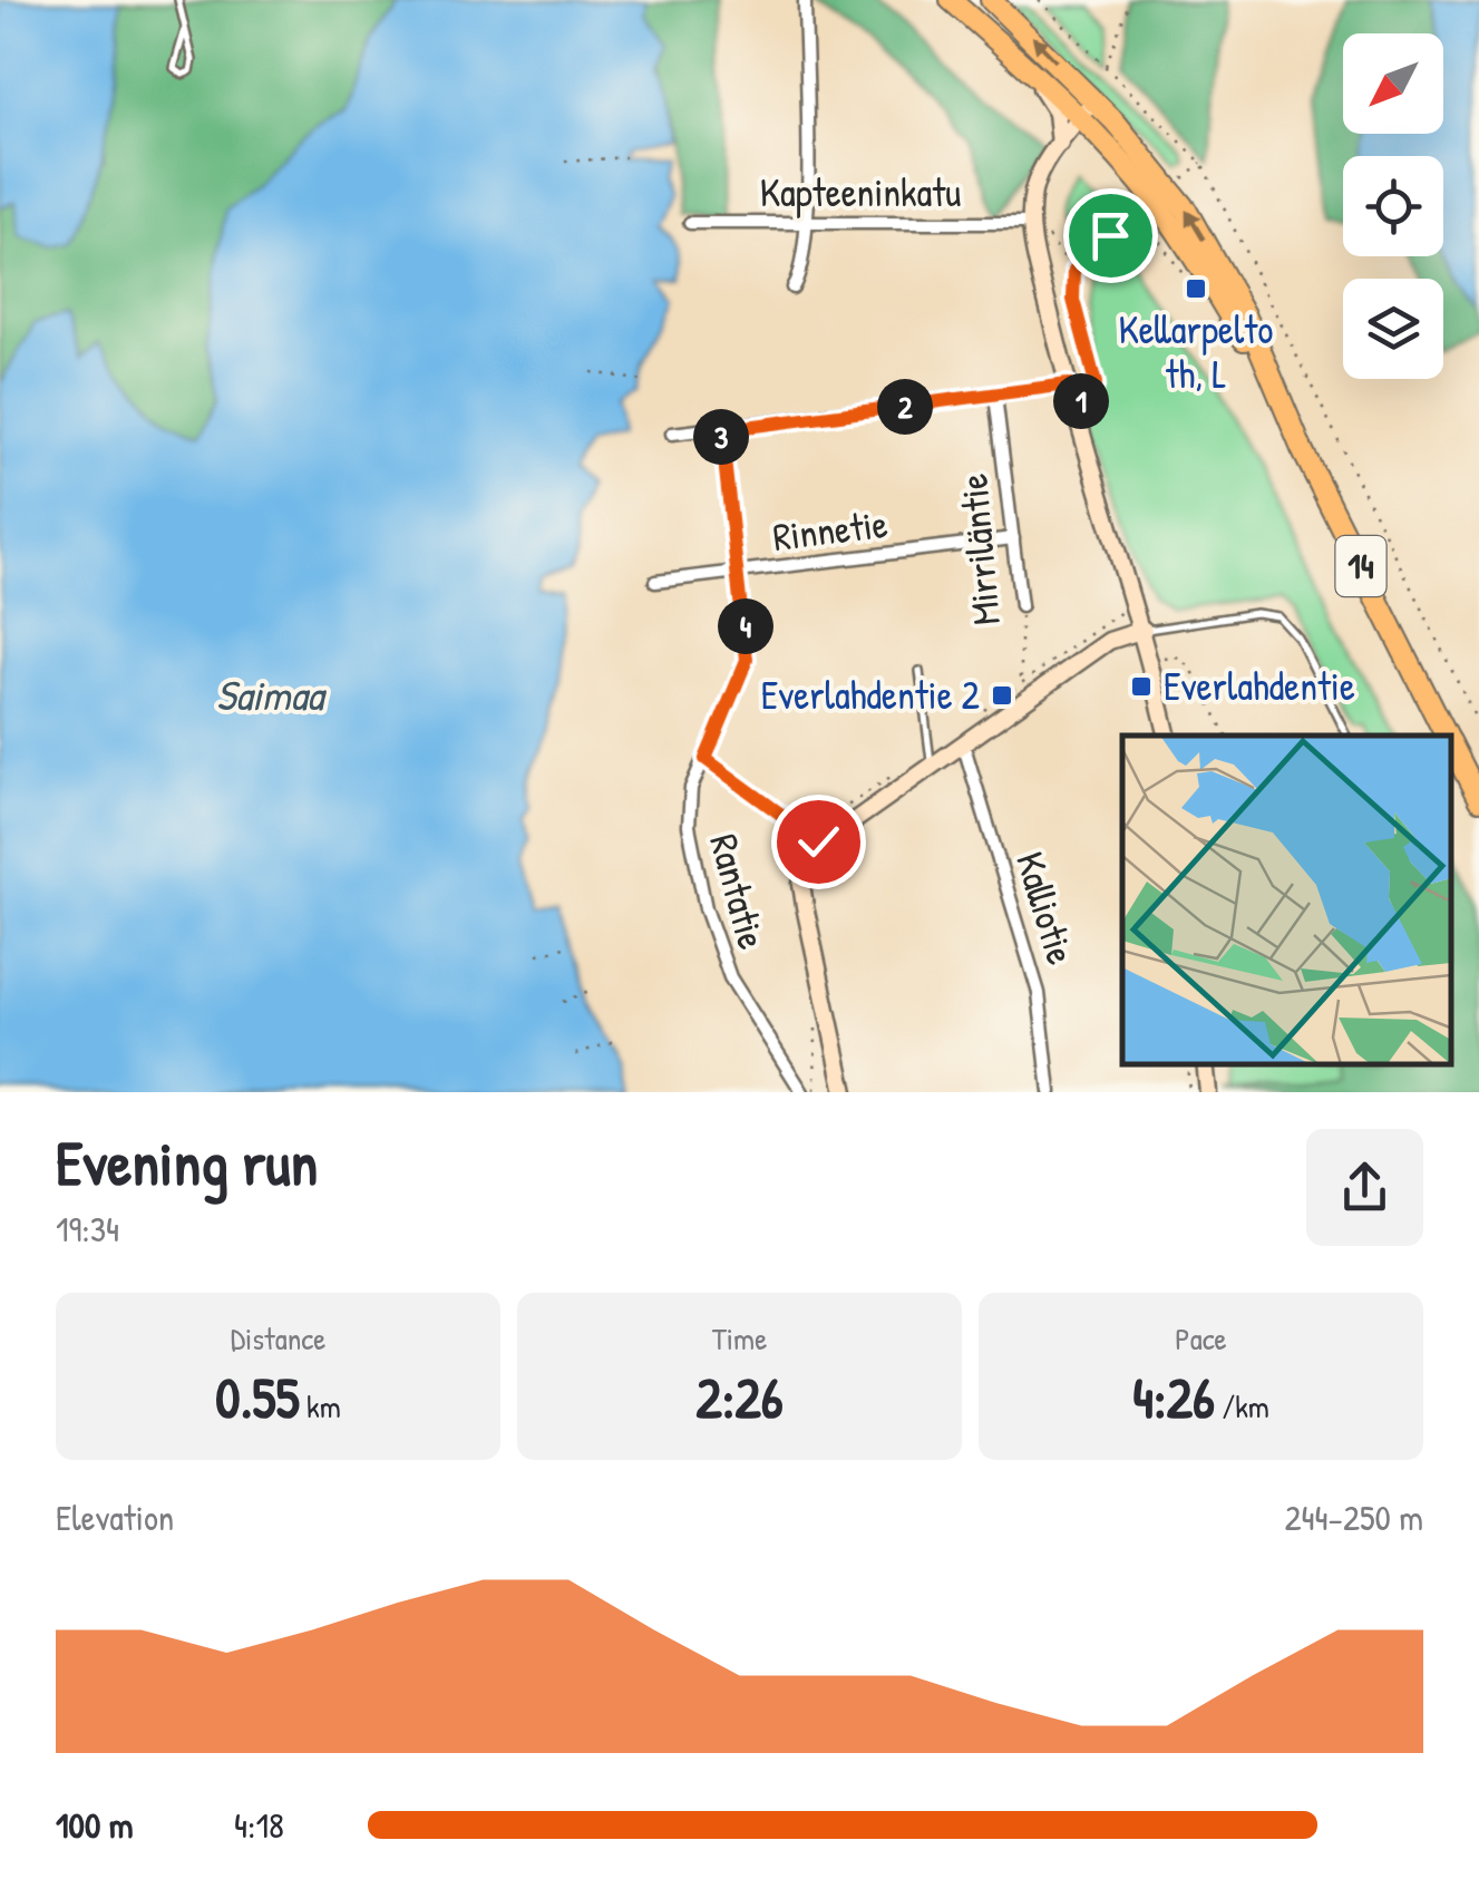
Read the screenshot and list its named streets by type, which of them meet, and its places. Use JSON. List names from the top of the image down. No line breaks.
{"streets":{"highway":["14"],"street":["Kapteeninkatu","Rinnetie","Mirriläntie","Rantatie","Kalliotie"]},"crossings":[["Rinnetie","Mirriläntie"],["Rinnetie","Rantatie"]],"water":["Saimaa"],"places":{"transit":["Kellarpelto th, L","Everlahdentie","Everlahdentie 2"]},"north":"bottom left","page":{"pins":["1","2","3","4"],"heading":["Evening run","19:34"],"stats":[["Distance","0.55 km"],["Time","2:26"],["Pace","4:26 /km"]],"chart":["Elevation","244–250 m"],"list":[{"name":"100 m","note":"4:18"}]}}
